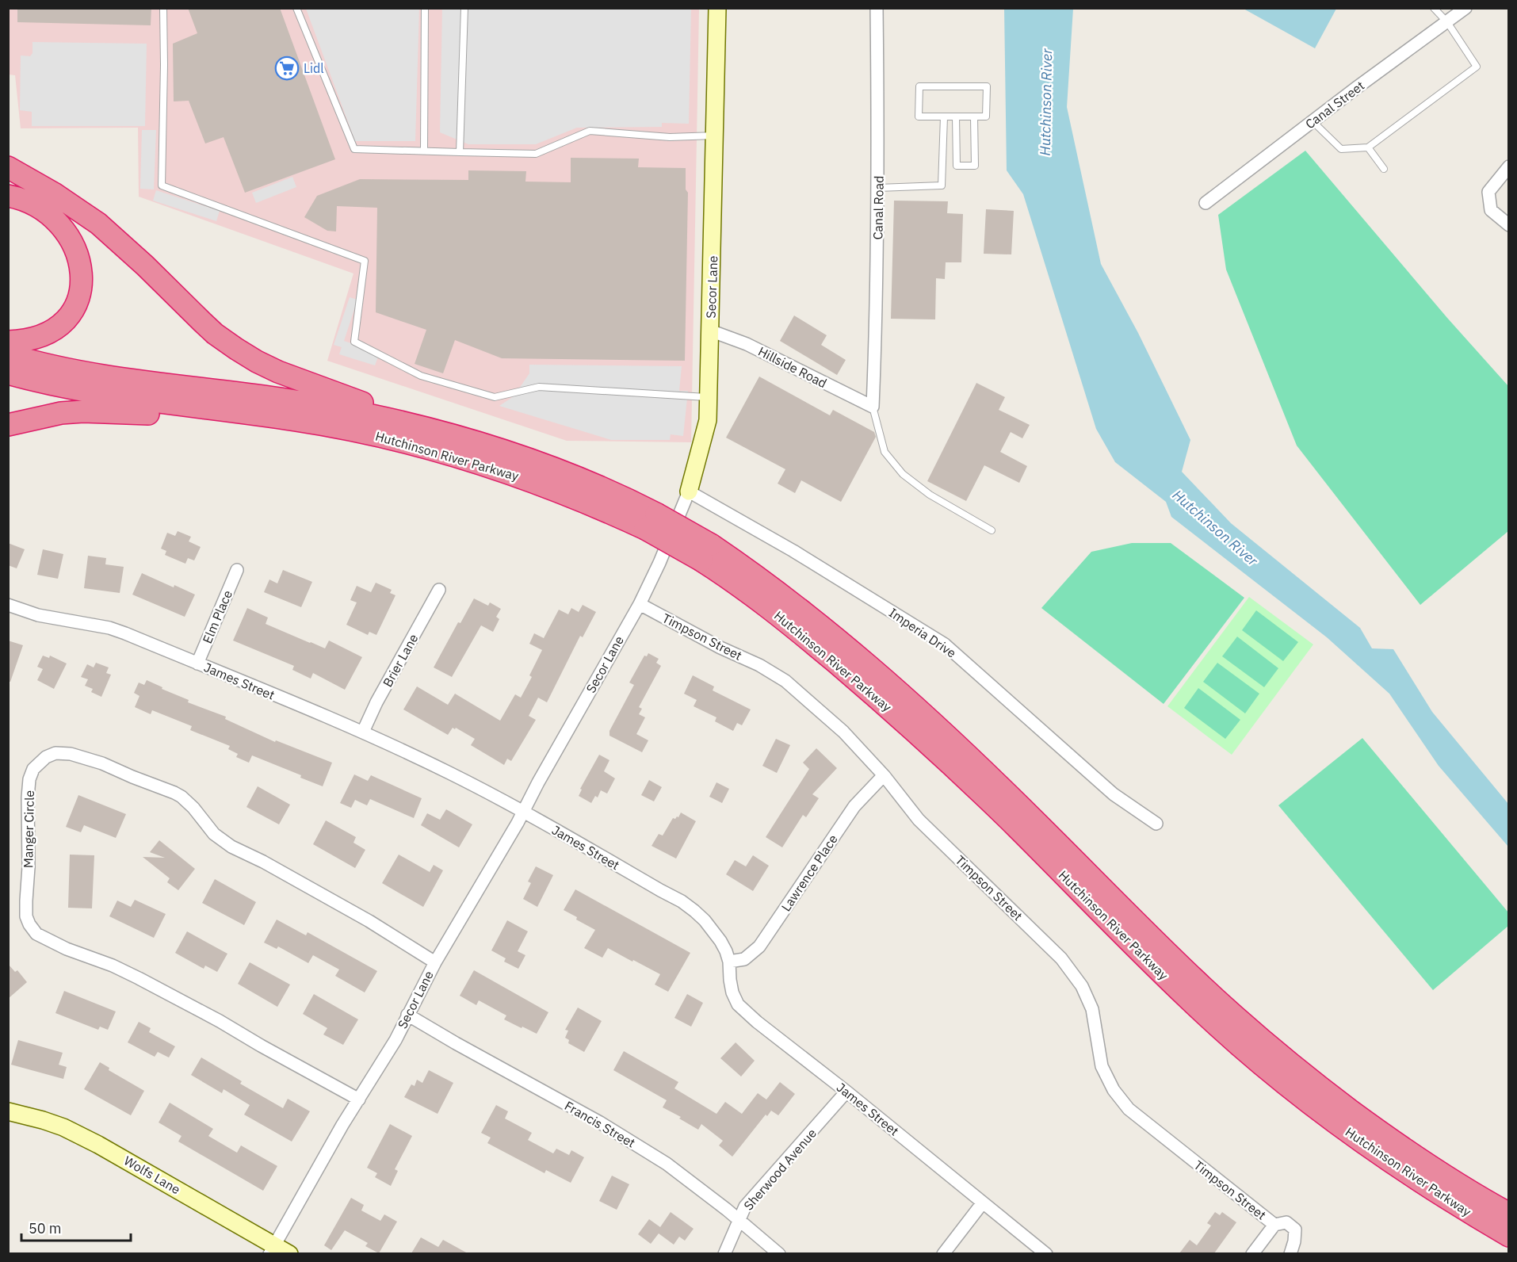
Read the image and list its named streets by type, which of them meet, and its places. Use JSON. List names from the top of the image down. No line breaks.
{"streets":{"highway":["Hutchinson River Parkway"],"street":["Canal Street","Canal Road","Secor Lane","Hillside Road","Elm Place","Imperia Drive","Timpson Street","Brier Lane","James Street","Manger Circle","Lawrence Place","Francis Street","Sherwood Avenue","Wolfs Lane"]},"crossings":[["Canal Road","Hillside Road"],["Secor Lane","Hillside Road"],["Secor Lane","Imperia Drive"],["Secor Lane","Timpson Street"],["Secor Lane","James Street"],["Secor Lane","Manger Circle"],["Secor Lane","Francis Street"],["Secor Lane","Wolfs Lane"],["Elm Place","James Street"],["Timpson Street","Lawrence Place"],["Brier Lane","James Street"],["James Street","Lawrence Place"],["James Street","Sherwood Avenue"],["Francis Street","Sherwood Avenue"]],"water":["Hutchinson River"],"places":{"supermarket":["Lidl"]},"scale_bar":"50 m"}
